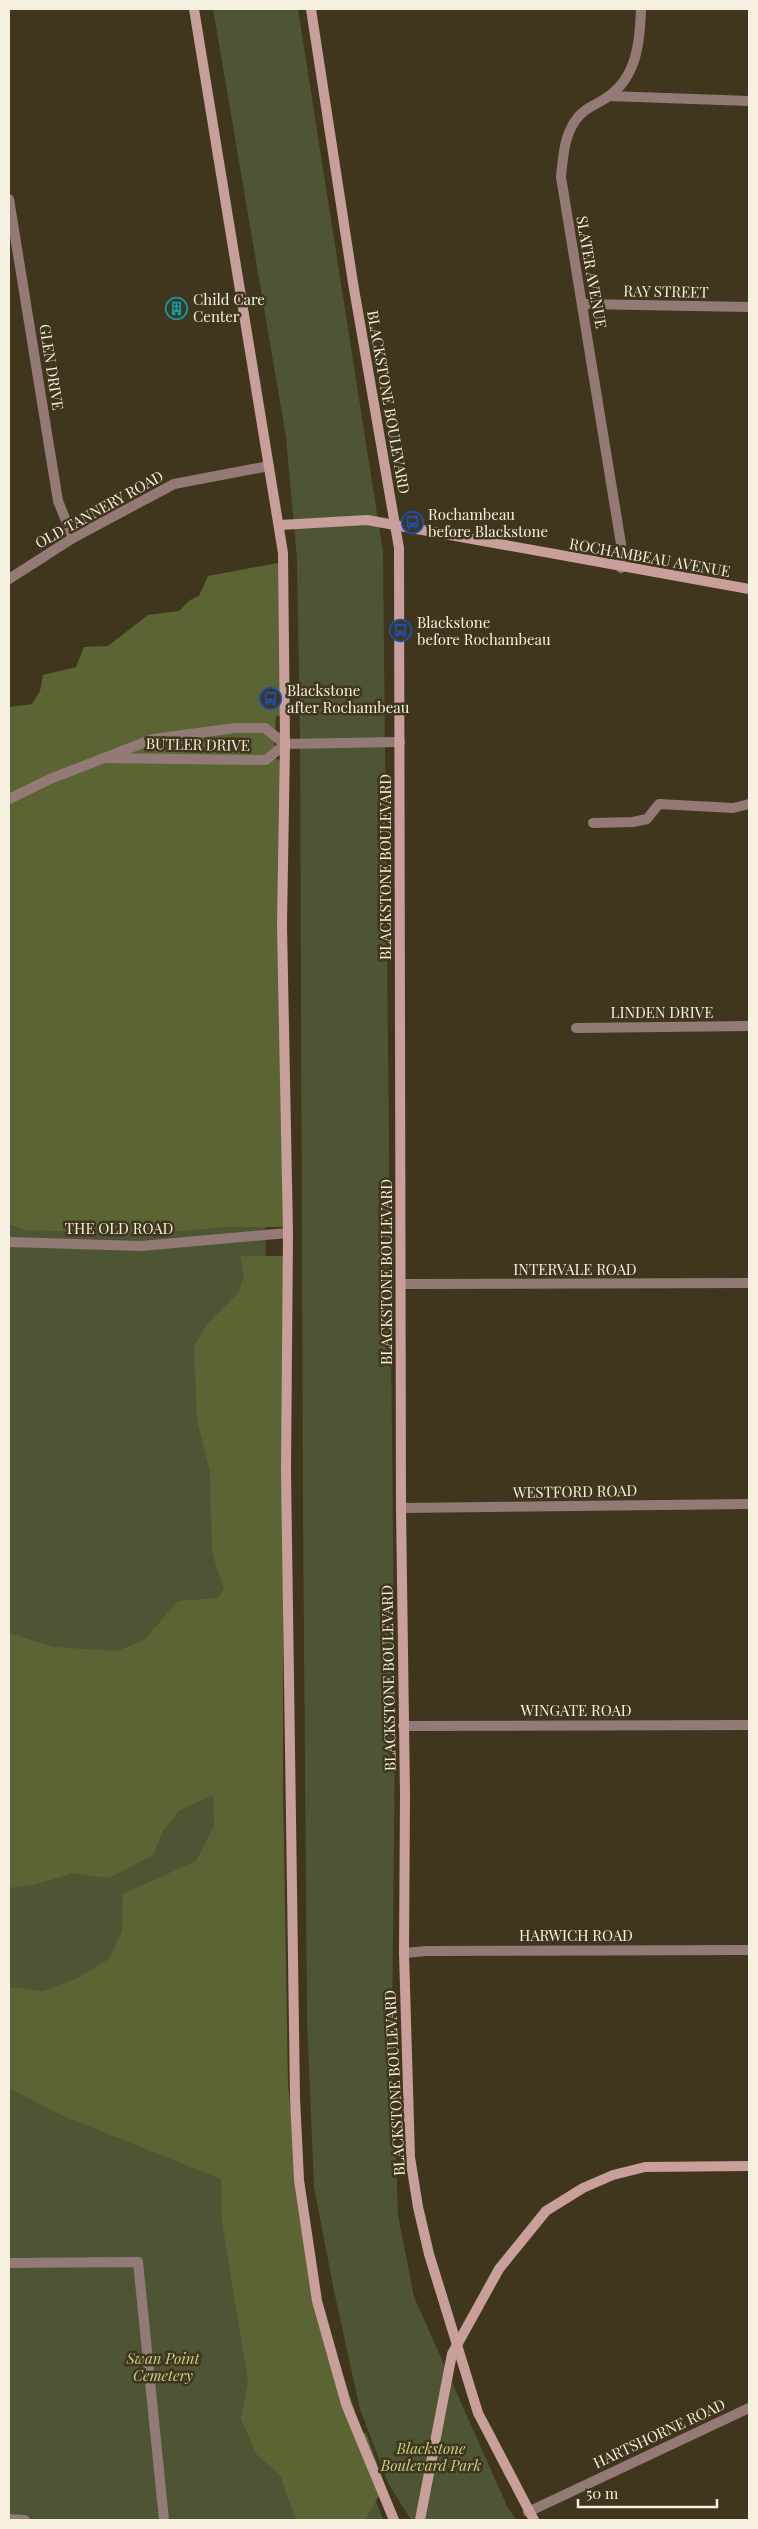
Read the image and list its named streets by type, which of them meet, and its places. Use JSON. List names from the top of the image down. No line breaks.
{"streets":{"main road":["BLACKSTONE BOULEVARD","ROCHAMBEAU AVENUE"],"street":["SLATER AVENUE","RAY STREET","GLEN DRIVE","OLD TANNERY ROAD","BUTLER DRIVE","LINDEN DRIVE","THE OLD ROAD","INTERVALE ROAD","WESTFORD ROAD","WINGATE ROAD","HARWICH ROAD","HARTSHORNE ROAD"]},"crossings":[["SLATER AVENUE","RAY STREET"],["SLATER AVENUE","ROCHAMBEAU AVENUE"],["GLEN DRIVE","OLD TANNERY ROAD"],["BLACKSTONE BOULEVARD","ROCHAMBEAU AVENUE"],["BLACKSTONE BOULEVARD","INTERVALE ROAD"],["BLACKSTONE BOULEVARD","WESTFORD ROAD"],["BLACKSTONE BOULEVARD","WINGATE ROAD"],["BLACKSTONE BOULEVARD","HARWICH ROAD"],["BLACKSTONE BOULEVARD","HARTSHORNE ROAD"]],"parks":["Swan Point Cemetery","Blackstone Boulevard Park"],"places":{"building":["Child Care Center"],"bus stop":["Rochambeau before Blackstone","Blackstone before Rochambeau","Blackstone after Rochambeau"]},"scale_bar":"50 m"}
